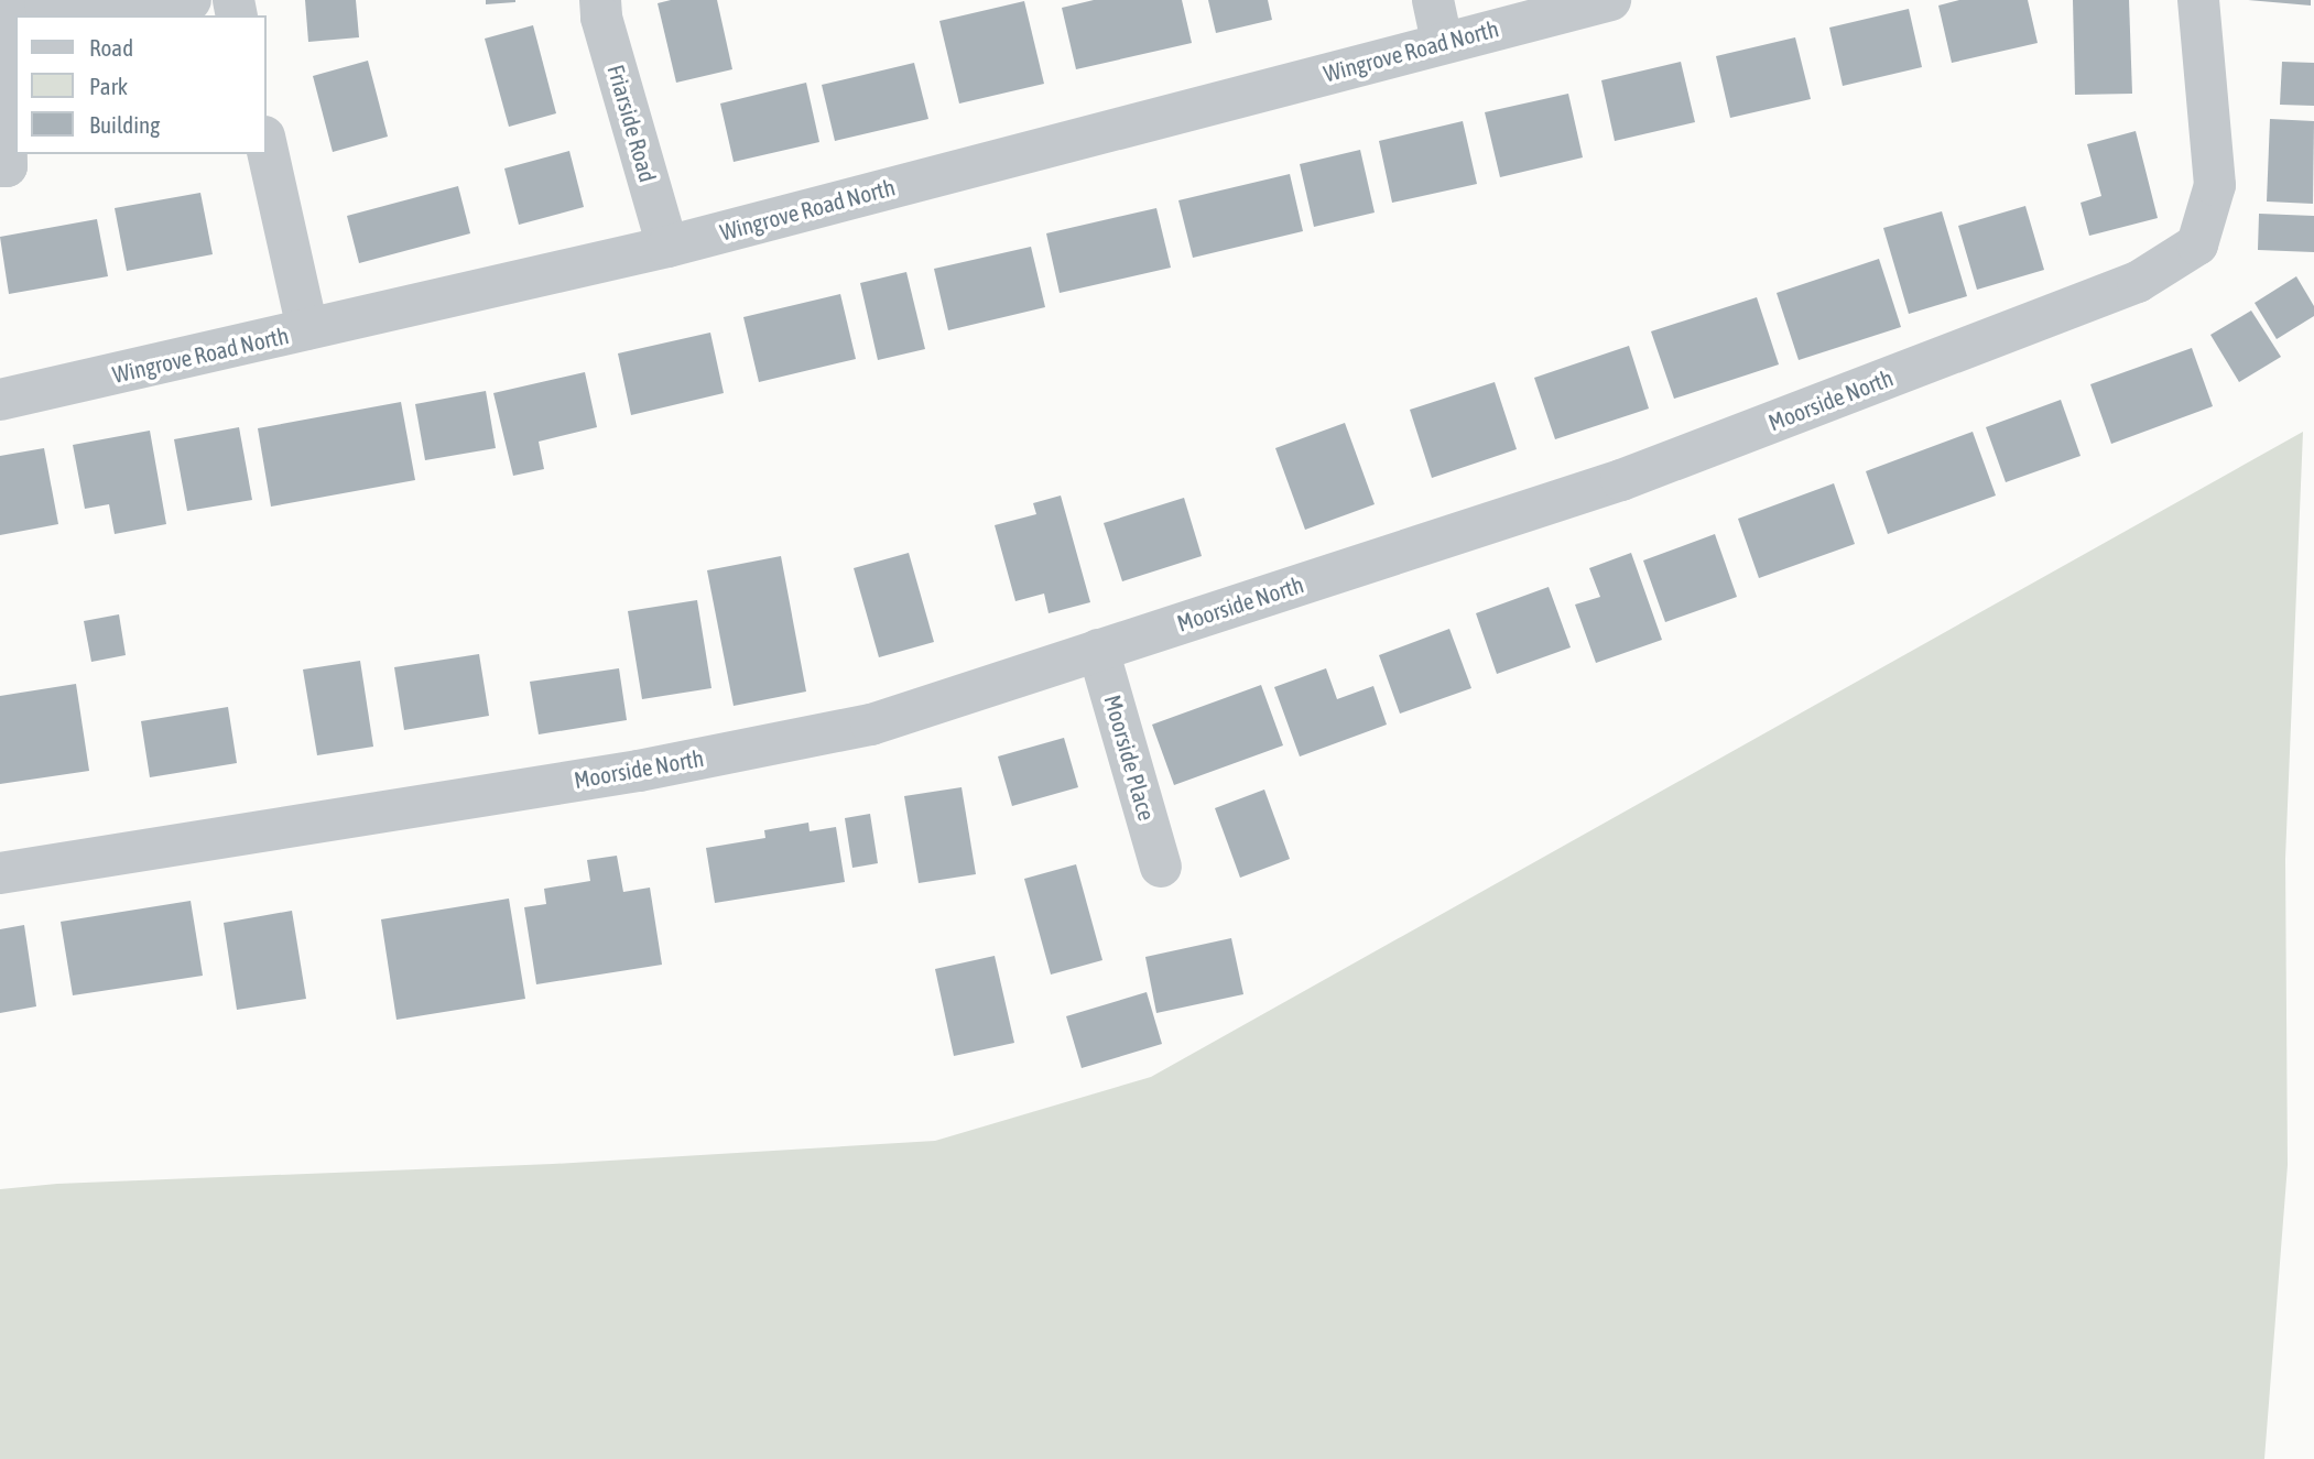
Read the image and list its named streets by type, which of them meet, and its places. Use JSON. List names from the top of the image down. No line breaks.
{"streets":{"street":["Wingrove Road North","Friarside Road","Moorside North","Moorside Place"]},"crossings":[["Wingrove Road North","Friarside Road"],["Moorside North","Moorside Place"]],"legend":["Road","Park","Building"]}
